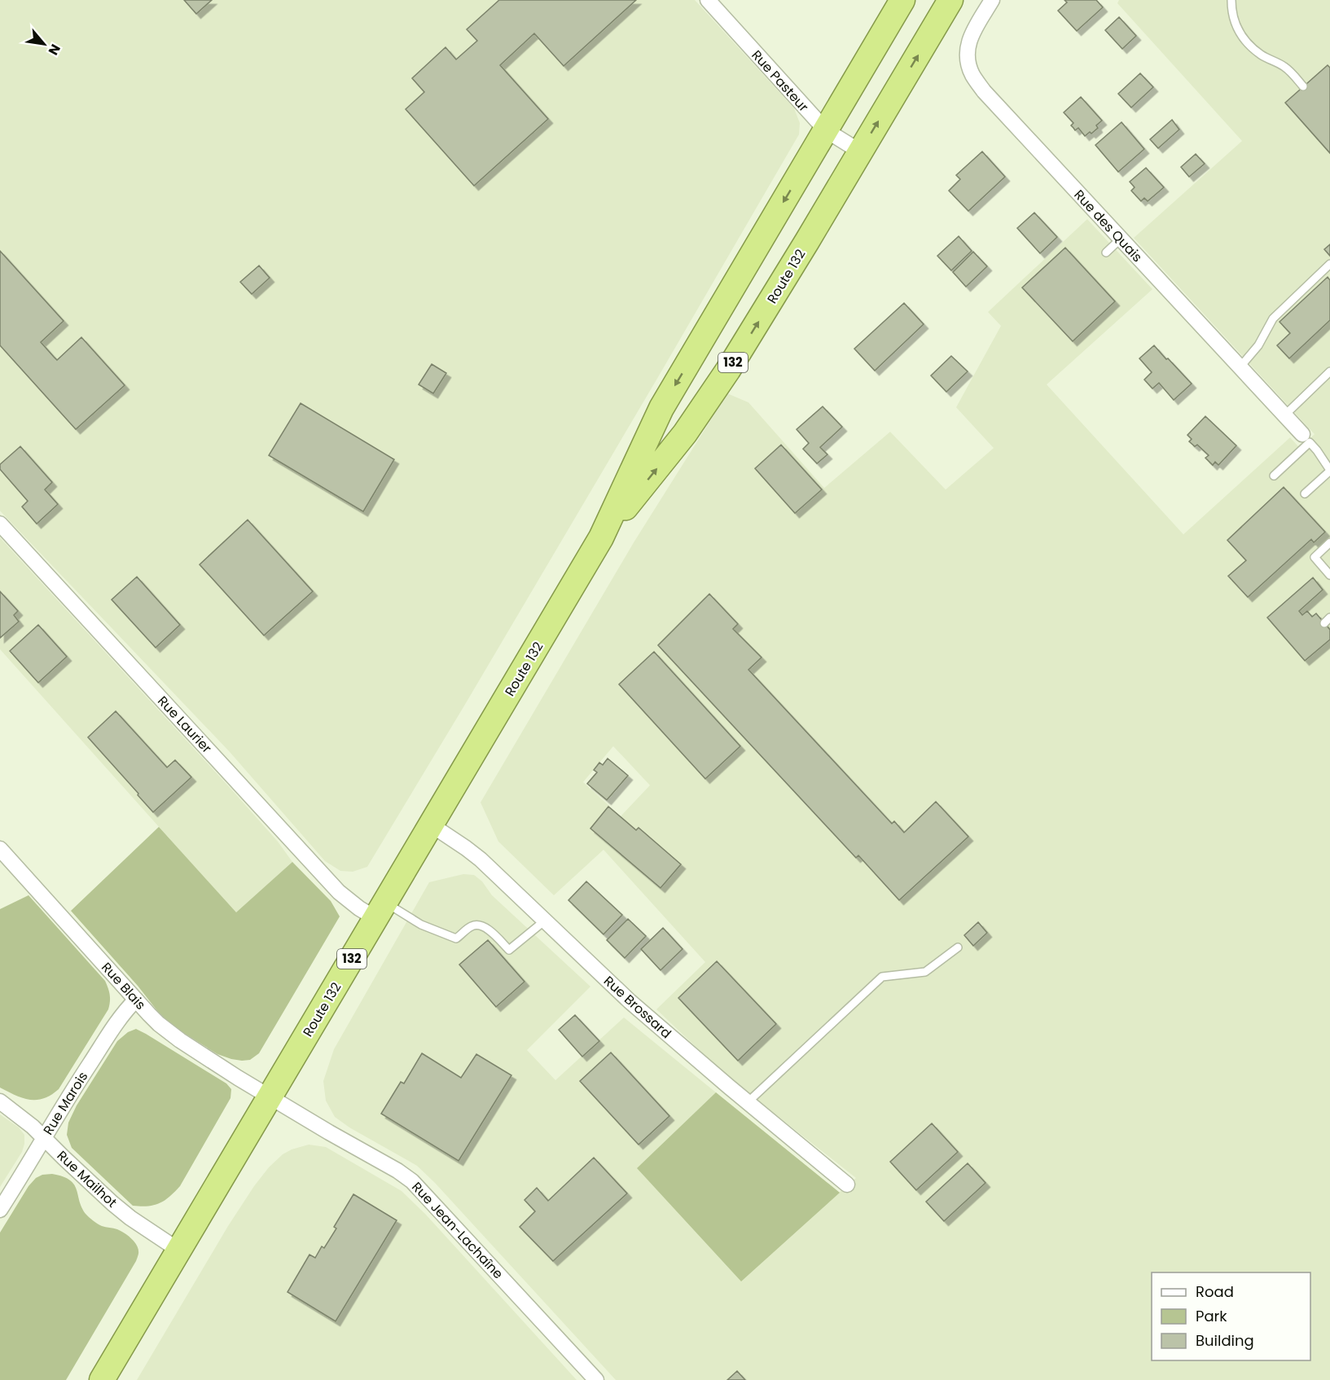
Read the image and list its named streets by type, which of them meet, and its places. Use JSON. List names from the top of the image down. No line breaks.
{"streets":{"highway":["Route 132","132"],"street":["Rue Pasteur","Rue des Quais","Rue Laurier","Rue Blais","Rue Brossard","Rue Marois","Rue Mailhot","Rue Jean-Lachaîne"]},"crossings":[["Rue Pasteur","Route 132"],["Route 132","Rue Laurier"],["Route 132","Rue Blais"],["Route 132","Rue Brossard"],["Route 132","Rue Mailhot"],["Route 132","Rue Jean-Lachaîne"],["Rue Blais","Rue Marois"],["Rue Blais","Rue Jean-Lachaîne"],["Rue Marois","Rue Mailhot"]],"legend":["Road","Park","Building"],"north":"bottom right"}
